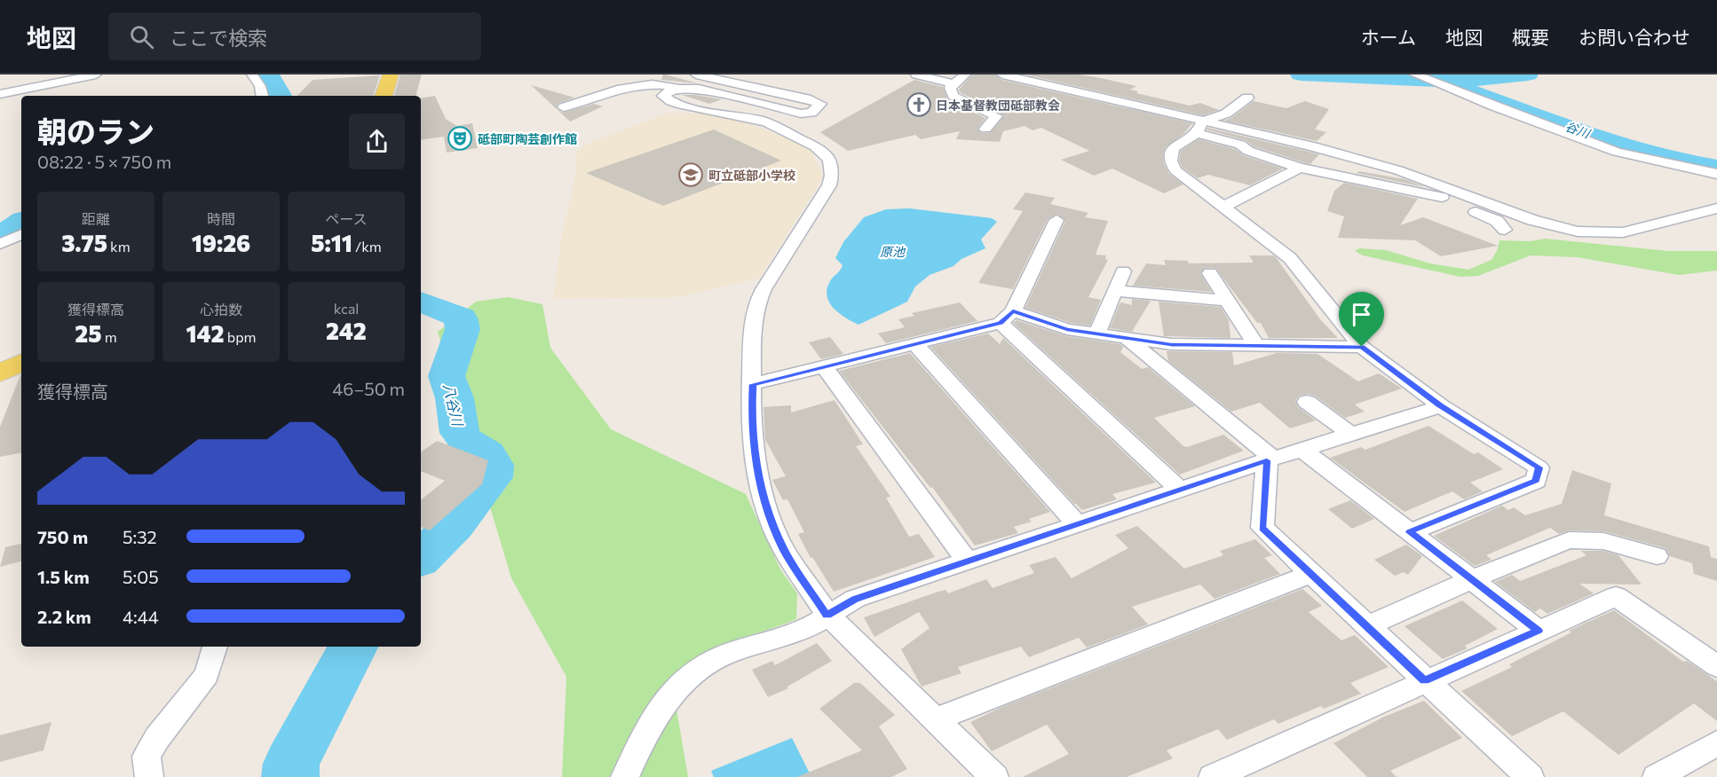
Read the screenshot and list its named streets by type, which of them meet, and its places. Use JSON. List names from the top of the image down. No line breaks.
{"water":["谷川","原池","八谷川"],"places":{"church":["日本基督教団砥部教会"],"theatre":["砥部町陶芸創作館"],"school or university":["町立砥部小学校"]},"page":{"header":"地図","search":"ここで検索","nav":["ホーム","地図","概要","お問い合わせ"],"heading":["朝のラン","08:22 · 5 × 750 m"],"stats":[["距離","3.75 km"],["時間","19:26"],["ペース","5:11 /km"],["獲得標高","25 m"],["心拍数","142 bpm"],["kcal","242"]],"chart":["獲得標高","46–50 m"],"list":[{"name":"750 m","note":"5:32"},{"name":"1.5 km","note":"5:05"},{"name":"2.2 km","note":"4:44"}]}}
